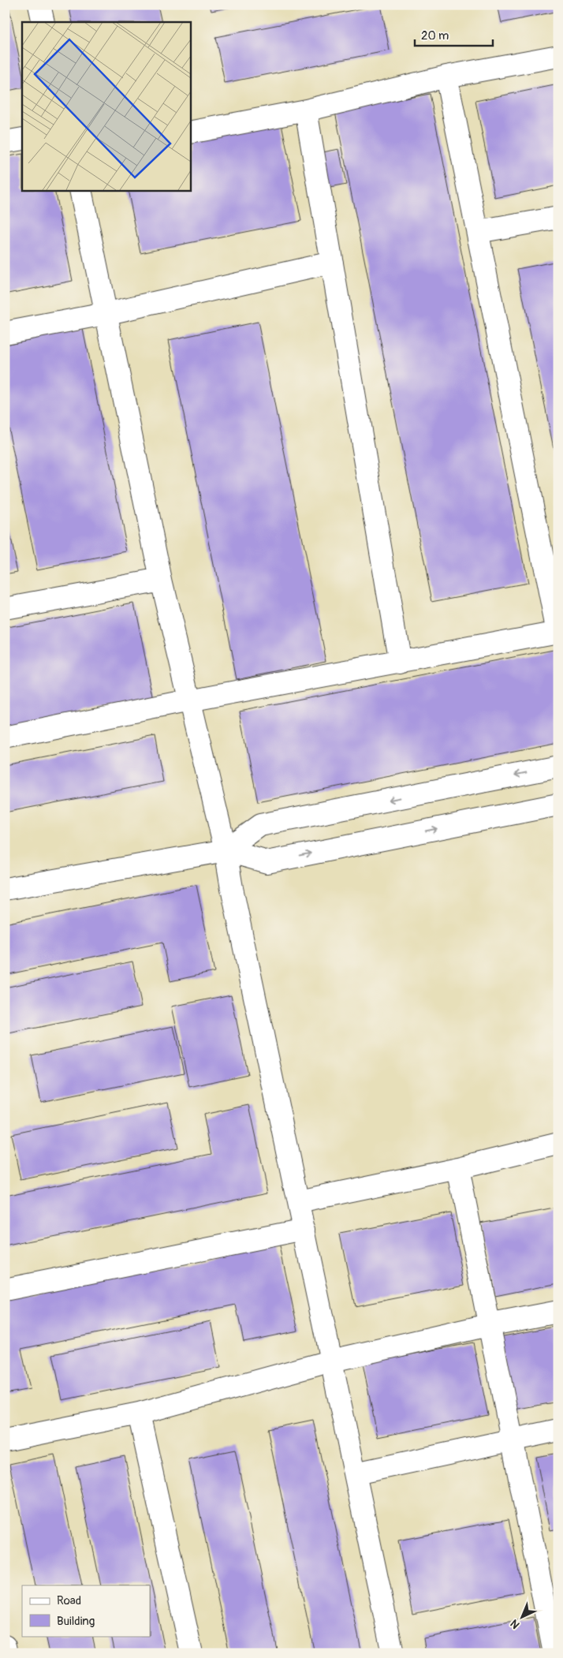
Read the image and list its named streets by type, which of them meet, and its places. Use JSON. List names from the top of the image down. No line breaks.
{"legend":["Road","Building"],"scale_bar":"20 m","north":"bottom left"}
